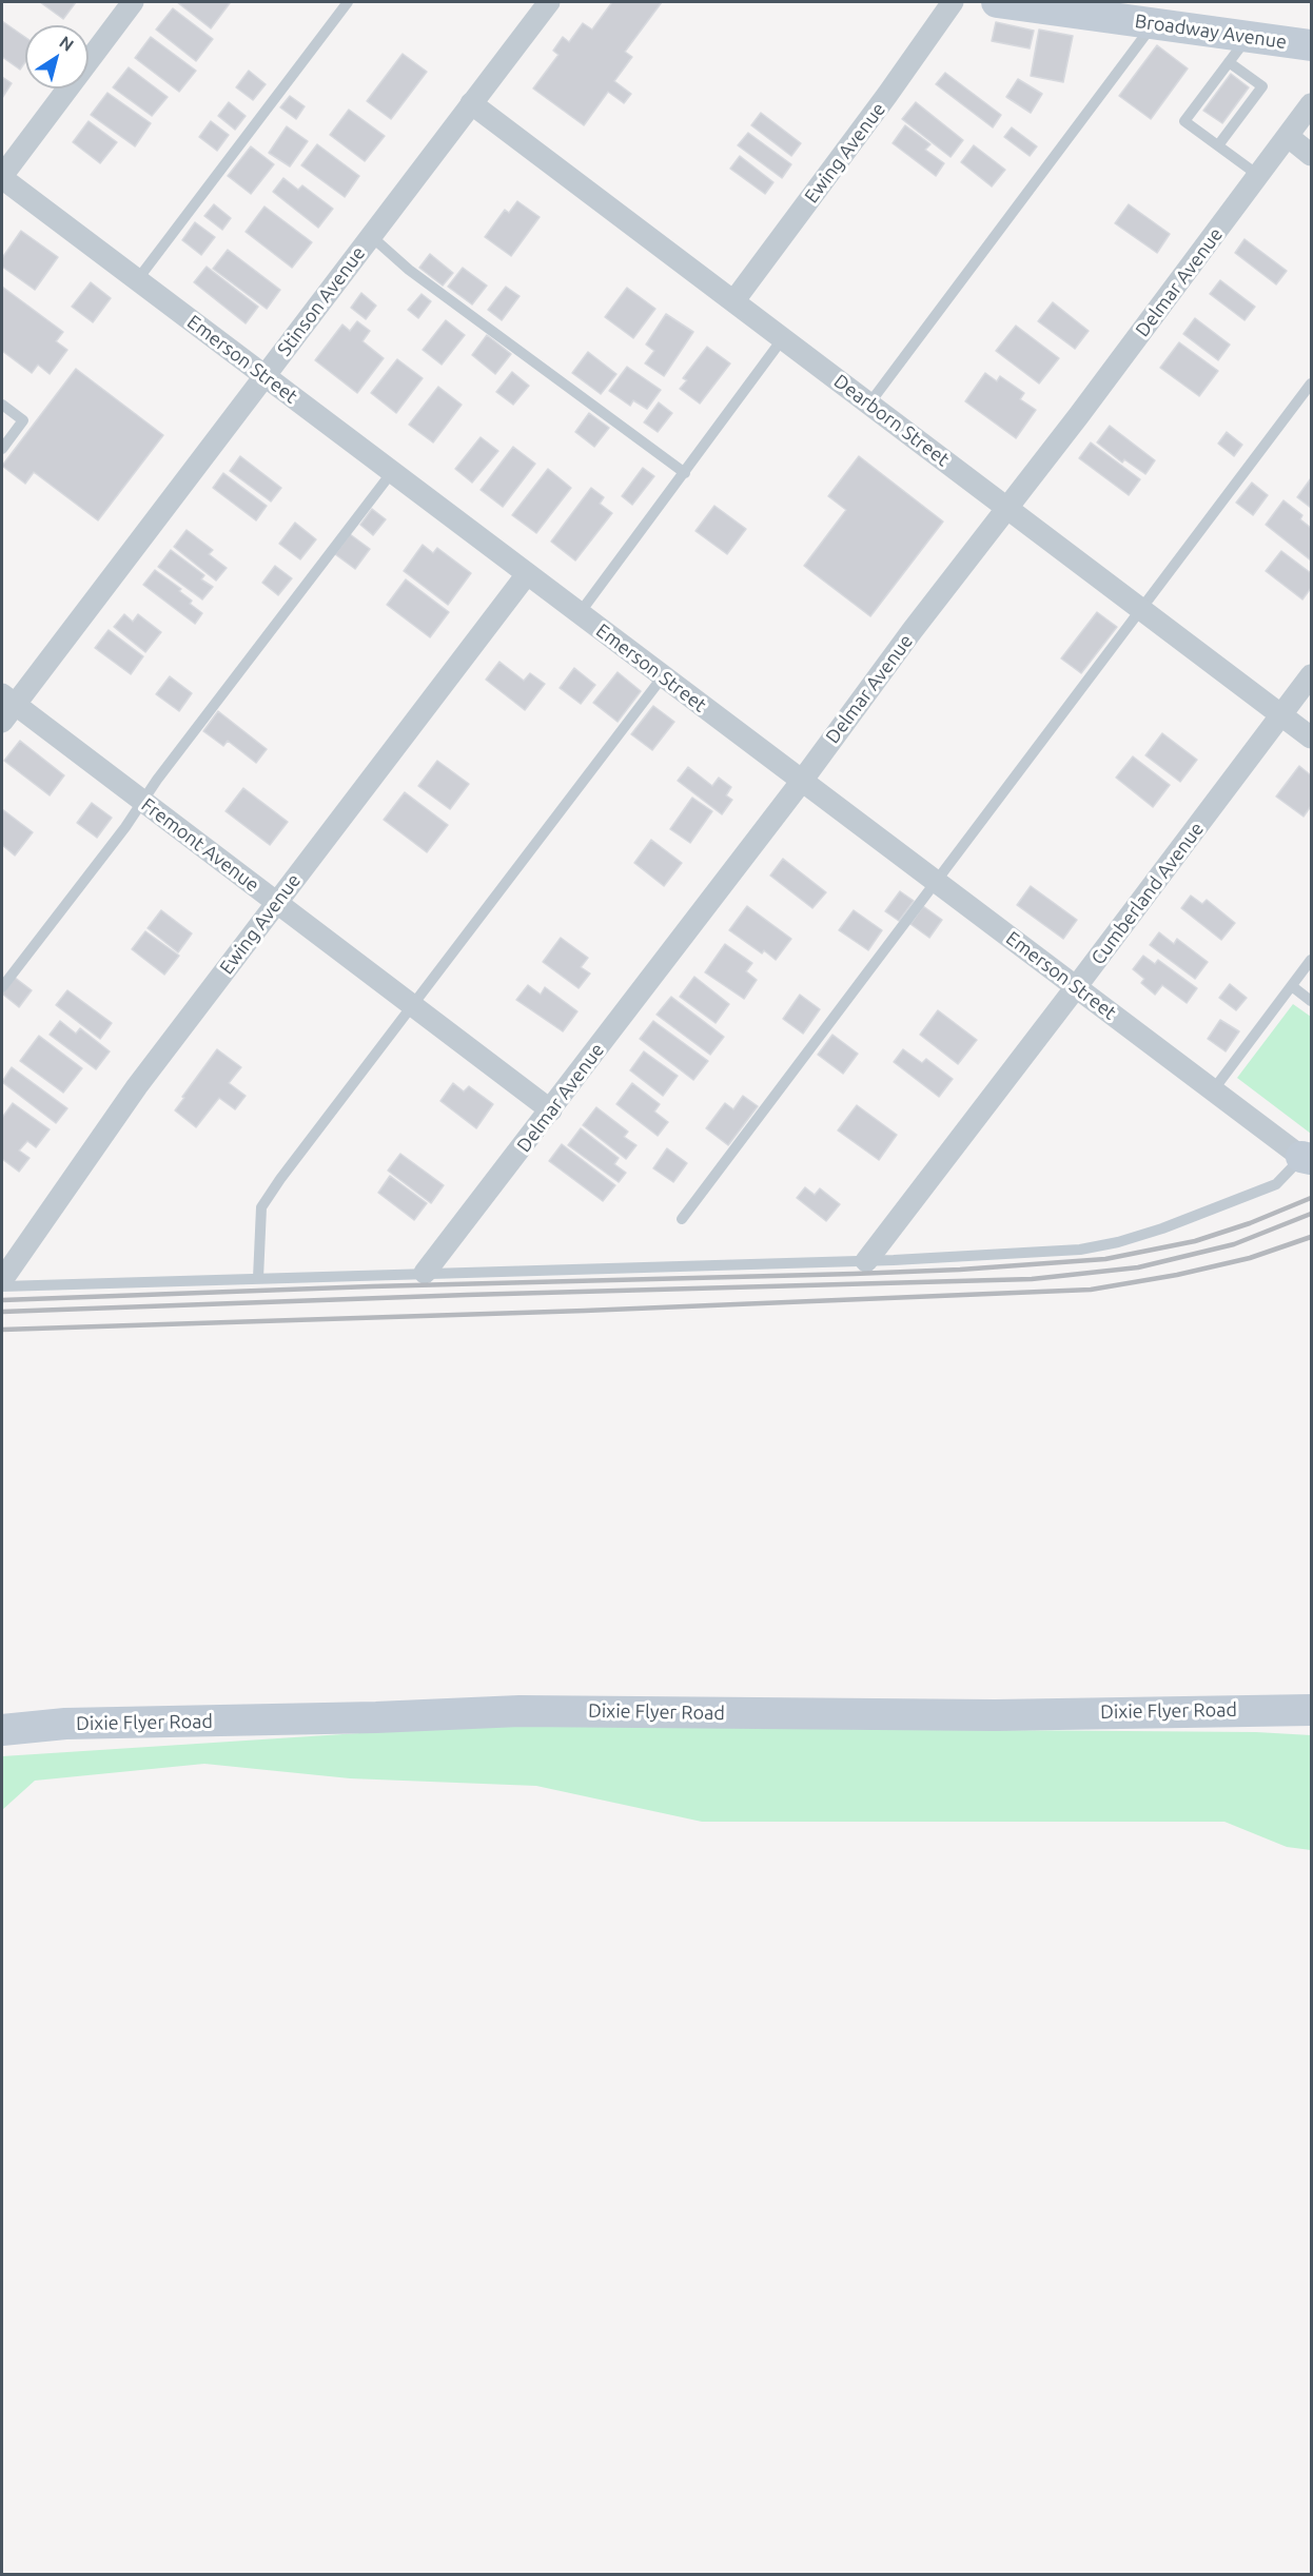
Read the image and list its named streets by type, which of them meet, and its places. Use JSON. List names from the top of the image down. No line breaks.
{"streets":{"street":["Broadway Avenue","Ewing Avenue","Delmar Avenue","Stinson Avenue","Emerson Street","Dearborn Street","Fremont Avenue","Cumberland Avenue","Dixie Flyer Road"]},"crossings":[["Ewing Avenue","Emerson Street"],["Ewing Avenue","Dearborn Street"],["Ewing Avenue","Fremont Avenue"],["Delmar Avenue","Emerson Street"],["Delmar Avenue","Dearborn Street"],["Delmar Avenue","Fremont Avenue"],["Stinson Avenue","Emerson Street"],["Stinson Avenue","Dearborn Street"],["Stinson Avenue","Fremont Avenue"],["Emerson Street","Cumberland Avenue"],["Dearborn Street","Cumberland Avenue"]],"north":"top right"}
